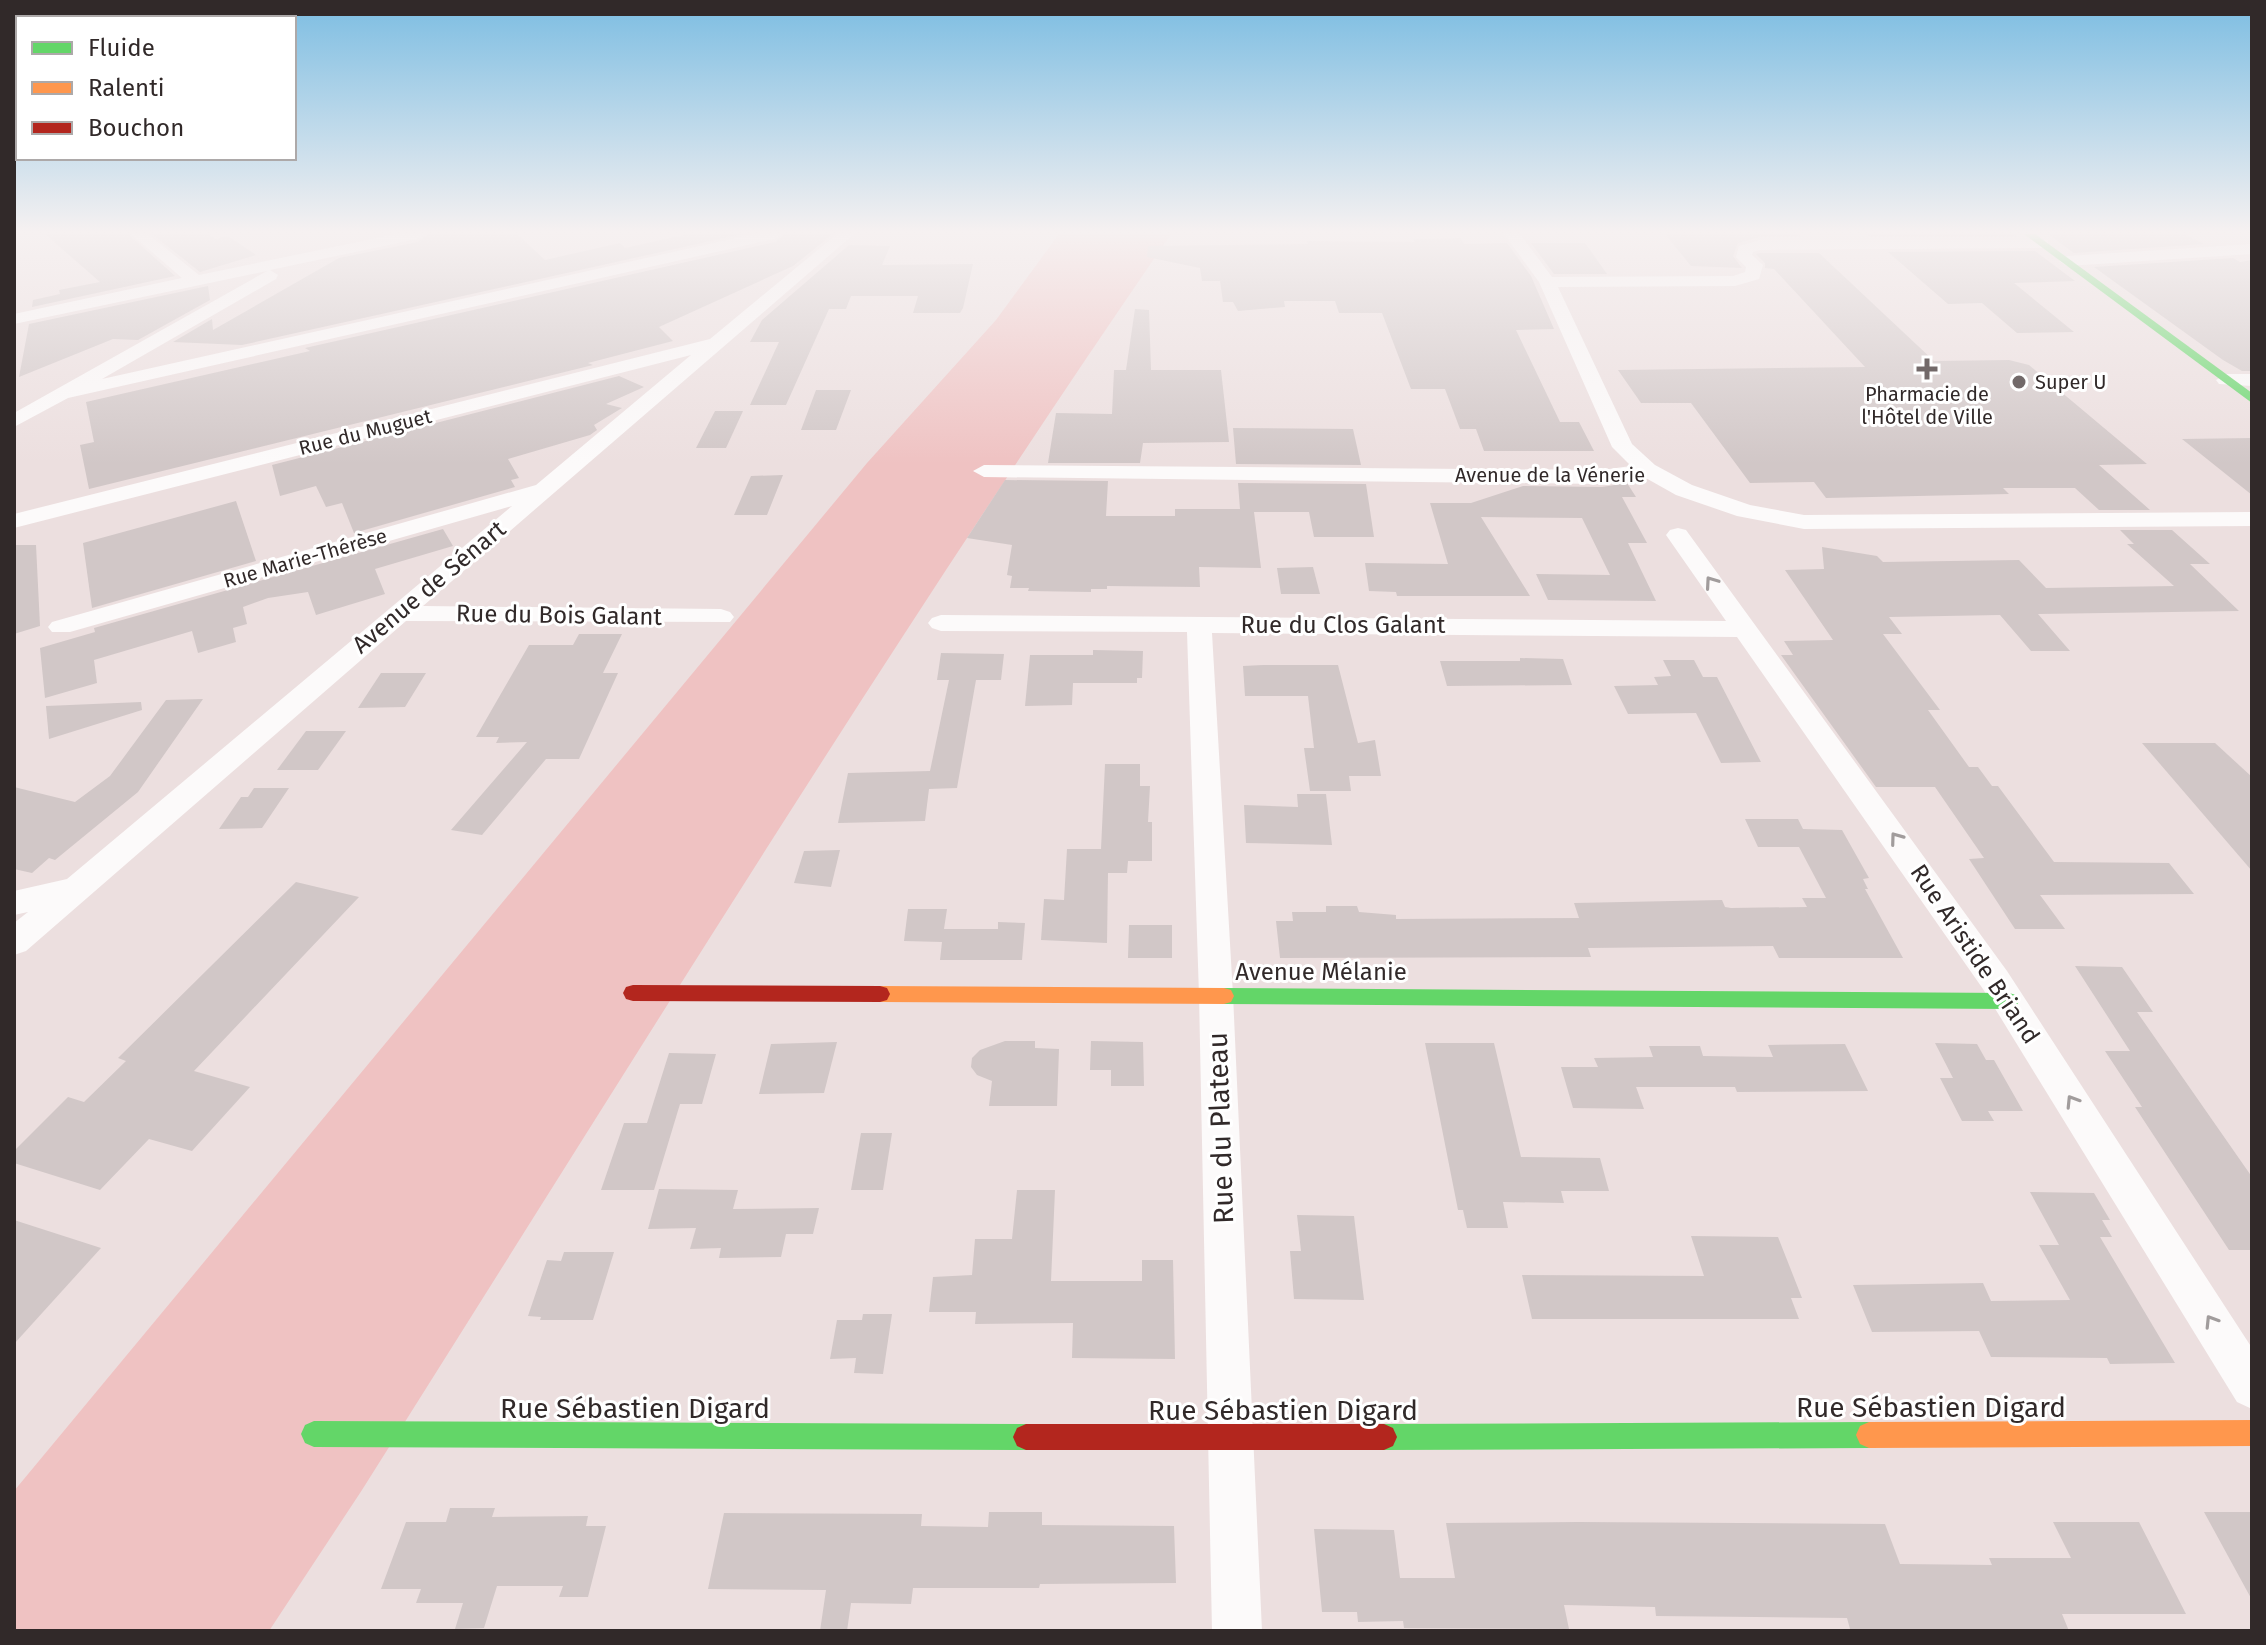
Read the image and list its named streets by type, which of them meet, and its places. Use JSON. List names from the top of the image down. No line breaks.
{"streets":{"street":["Rue du Muguet","Avenue de la Vénerie","Rue Marie-Thérèse","Avenue de Sénart","Rue du Bois Galant","Rue du Clos Galant","Rue Aristide Briand","Avenue Mélanie","Rue du Plateau","Rue Sébastien Digard"]},"crossings":[["Rue du Muguet","Avenue de Sénart"],["Rue Marie-Thérèse","Avenue de Sénart"],["Avenue de Sénart","Rue du Bois Galant"],["Rue du Clos Galant","Rue Aristide Briand"],["Rue du Clos Galant","Rue du Plateau"],["Rue Aristide Briand","Avenue Mélanie"],["Avenue Mélanie","Rue du Plateau"],["Rue du Plateau","Rue Sébastien Digard"]],"one_way":["Rue Aristide Briand"],"places":{"health":["Pharmacie de l'Hôtel de Ville"],"other":["Super U"]},"legend":["Fluide","Ralenti","Bouchon"]}
